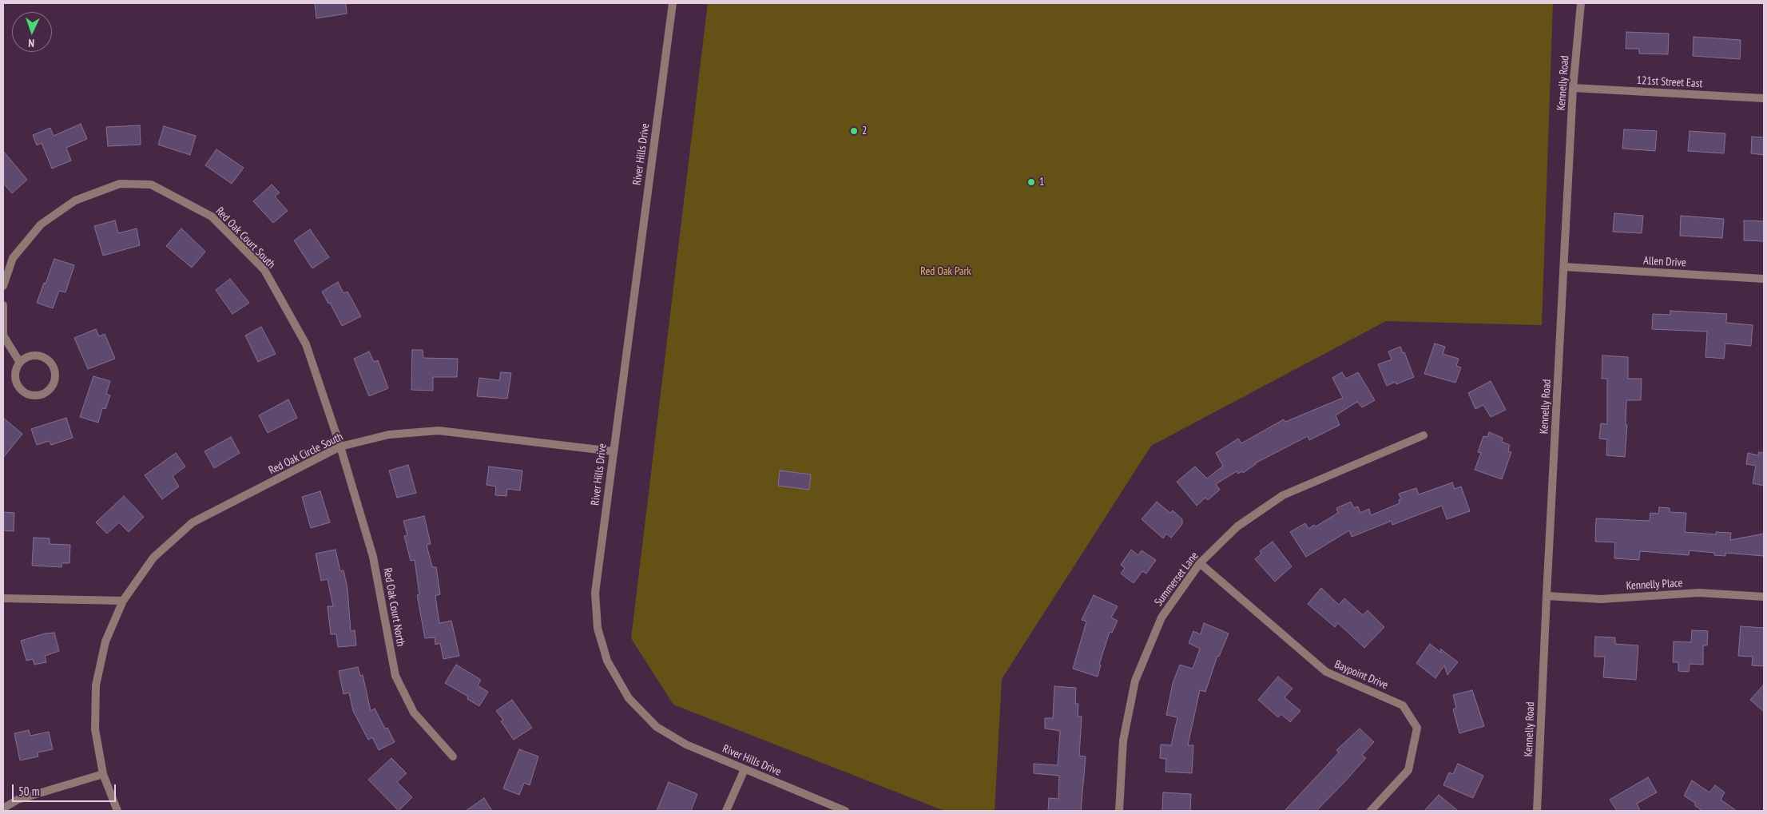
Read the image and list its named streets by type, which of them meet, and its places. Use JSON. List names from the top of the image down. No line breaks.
{"streets":{"street":["121st Street East","Kennelly Road","River Hills Drive","Red Oak Court South","Allen Drive","Red Oak Circle South","Summerset Lane","Kennelly Place","Red Oak Court North","Baypoint Drive"]},"crossings":[["121st Street East","Kennelly Road"],["Kennelly Road","Allen Drive"],["Kennelly Road","Kennelly Place"],["River Hills Drive","Red Oak Circle South"],["Red Oak Court South","Red Oak Circle South"],["Red Oak Court South","Red Oak Court North"],["Red Oak Circle South","Red Oak Court North"],["Summerset Lane","Baypoint Drive"]],"parks":["Red Oak Park"],"places":["2","1"],"scale_bar":"50 m","north":"bottom"}
